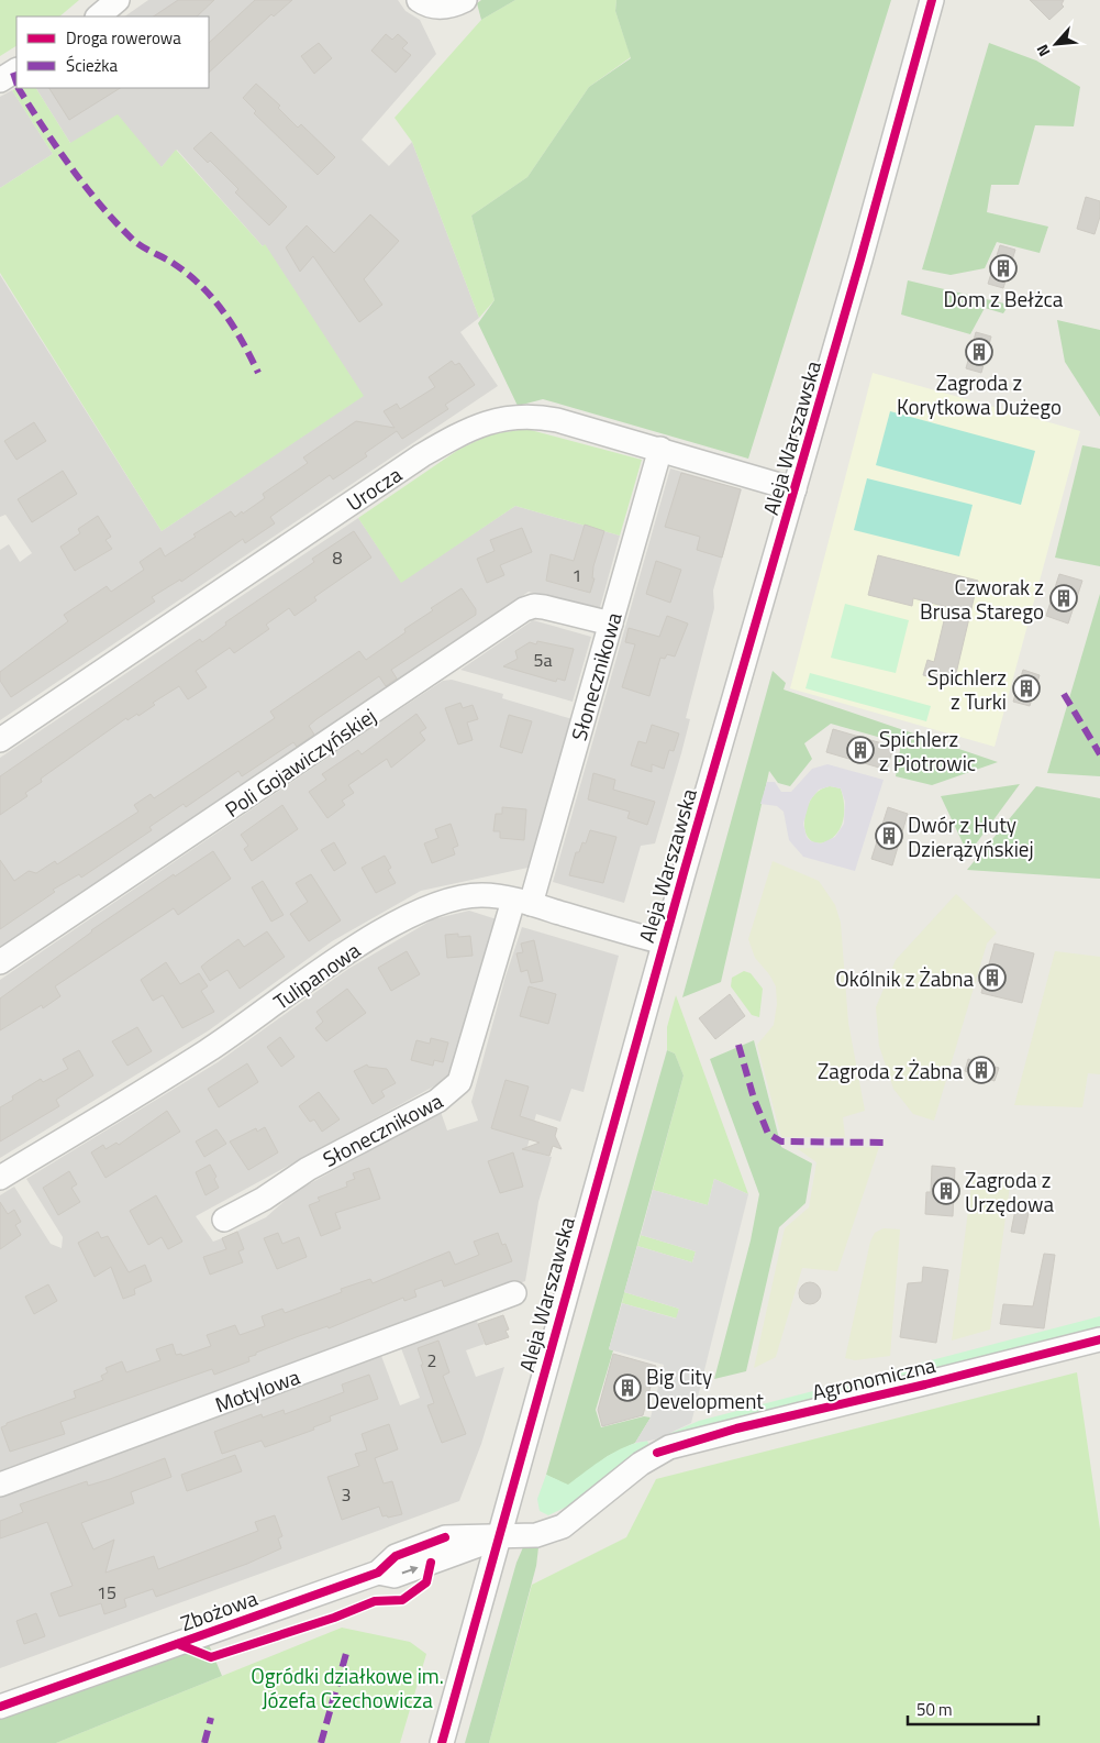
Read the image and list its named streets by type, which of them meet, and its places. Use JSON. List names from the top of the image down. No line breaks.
{"streets":{"street":["Aleja Warszawska","Urocza","Słonecznikowa","Poli Gojawiczyńskiej","Tulipanowa","Agronomiczna","Motylowa","Zbożowa"]},"crossings":[["Aleja Warszawska","Urocza"],["Aleja Warszawska","Tulipanowa"],["Aleja Warszawska","Agronomiczna"],["Aleja Warszawska","Zbożowa"],["Urocza","Słonecznikowa"],["Słonecznikowa","Poli Gojawiczyńskiej"],["Słonecznikowa","Tulipanowa"],["Agronomiczna","Zbożowa"]],"parks":["Ogródki działkowe im. Józefa Czechowicza"],"places":{"building":["Dom z Bełżca","Zagroda z Korytkowa Dużego","Czworak z Brusa Starego","Spichlerz z Turki","Spichlerz z Piotrowic","Dwór z Huty Dzierążyńskiej","Okólnik z Żabna","Zagroda z Żabna","Zagroda z Urzędowa","Big City Development"]},"house_numbers":["8","1","5a","2","3","15"],"legend":["Droga rowerowa","Ścieżka"],"scale_bar":"50 m","north":"bottom left"}
